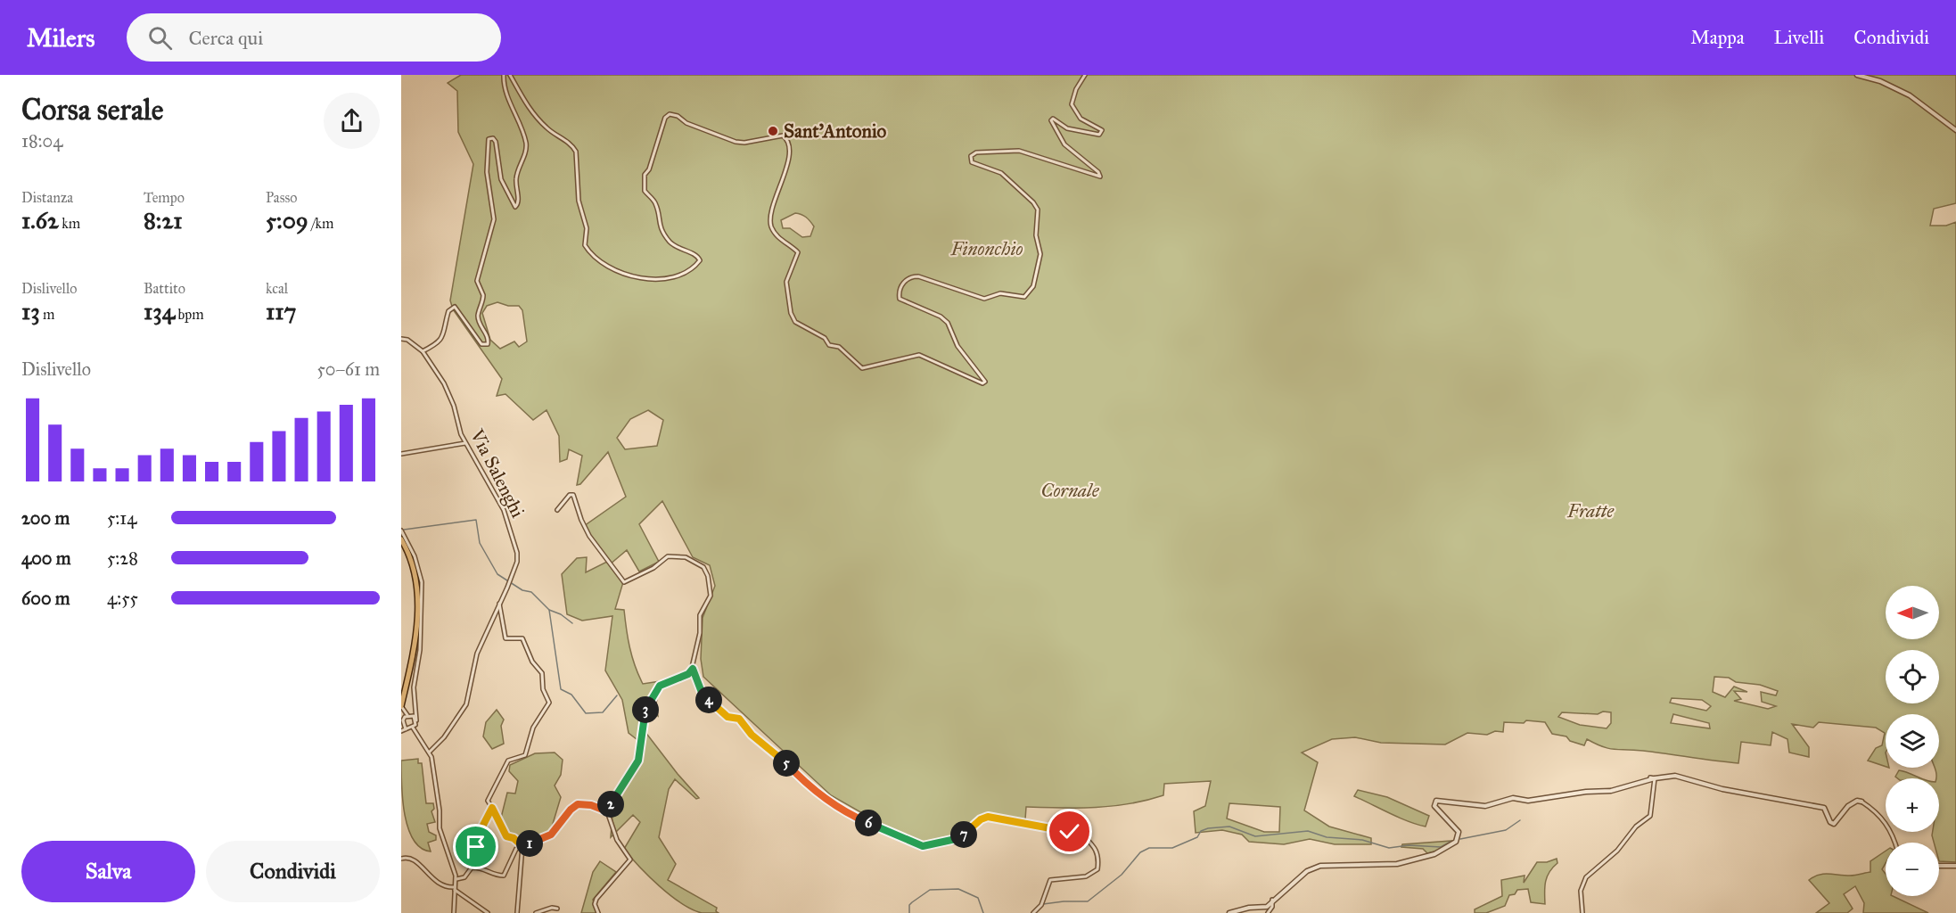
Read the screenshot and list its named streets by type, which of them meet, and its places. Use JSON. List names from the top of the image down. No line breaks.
{"streets":{"street":["Via Salenghi"]},"parks":["Finonchio","Cornale","Fratte"],"places":["Sant'Antonio"],"north":"left","page":{"header":"Milers","search":"Cerca qui","nav":["Mappa","Livelli","Condividi"],"heading":["Corsa serale","18:04"],"stats":[["Distanza","1.62 km"],["Tempo","8:21"],["Passo","5:09 /km"],["Dislivello","13 m"],["Battito","134 bpm"],["kcal","117"]],"chart":["Dislivello","50–61 m"],"list":[{"name":"200 m","note":"5:14"},{"name":"400 m","note":"5:28"},{"name":"600 m","note":"4:55"}],"map_buttons":["+","−"],"pins":["4","3","5","2","6","7","1"],"buttons":["Salva","Condividi"]}}
